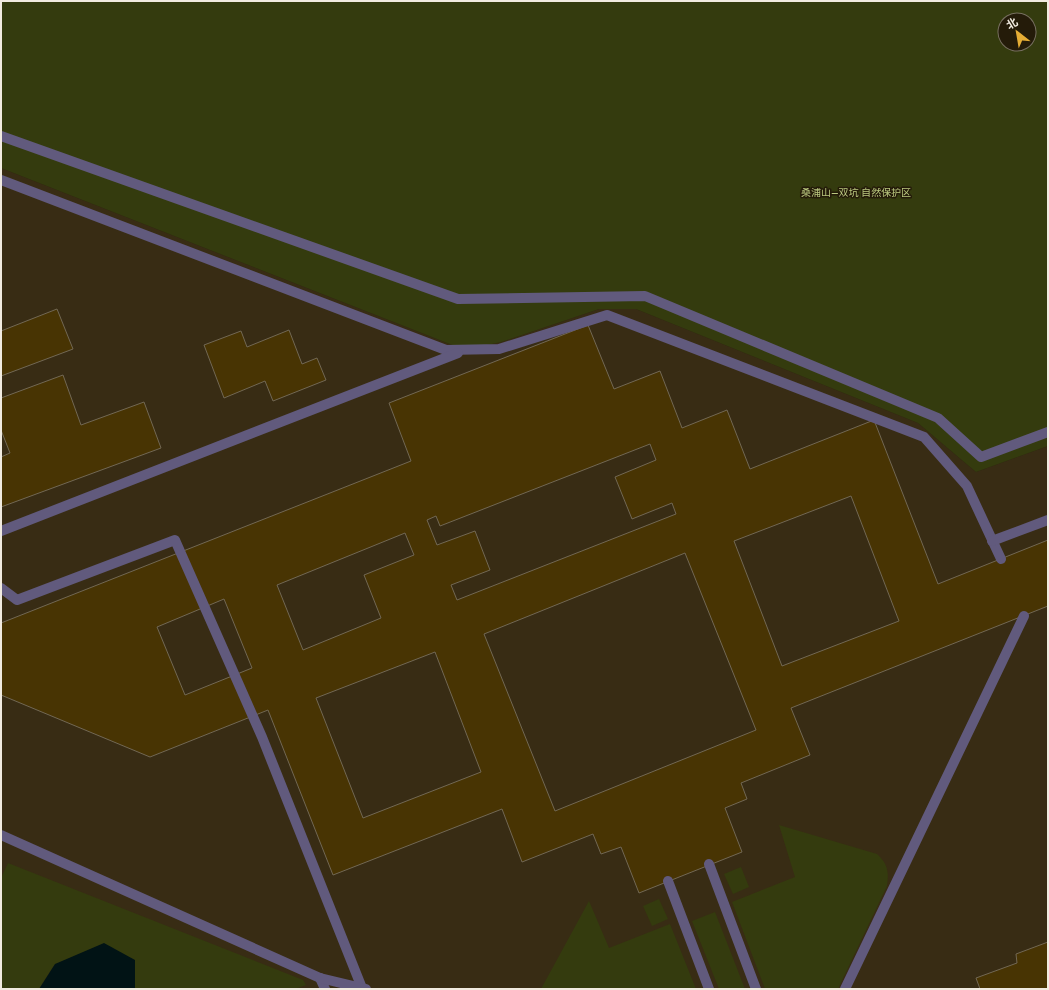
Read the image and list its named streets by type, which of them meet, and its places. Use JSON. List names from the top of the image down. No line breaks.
{"parks":["桑浦山—双坑 自然保护区"],"north":"top left"}
